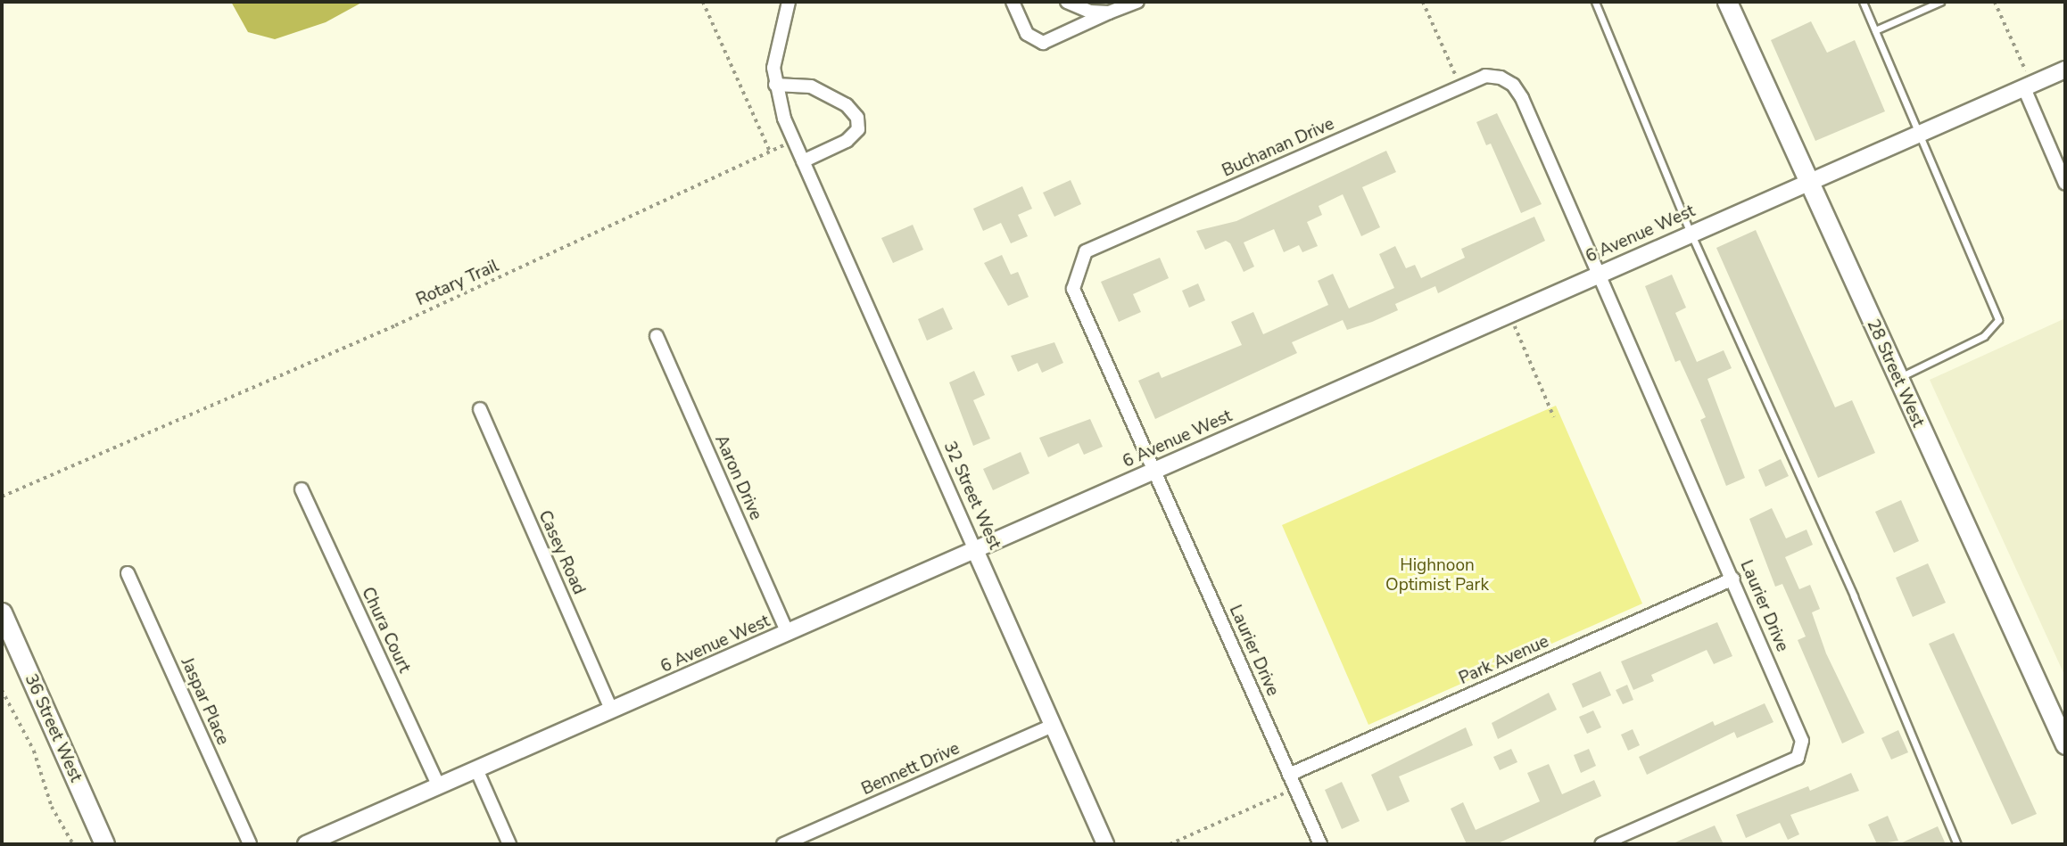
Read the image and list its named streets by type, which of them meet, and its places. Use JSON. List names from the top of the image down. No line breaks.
{"streets":{"main road":["28 Street West","36 Street West"],"street":["Buchanan Drive","6 Avenue West","Aaron Drive","32 Street West","Casey Road","Laurier Drive","Chura Court","Park Avenue","Jaspar Place","Bennett Drive"],"path":["Rotary Trail"]},"crossings":[["Buchanan Drive","6 Avenue West"],["Buchanan Drive","Laurier Drive"],["6 Avenue West","28 Street West"],["6 Avenue West","Aaron Drive"],["6 Avenue West","32 Street West"],["6 Avenue West","Casey Road"],["6 Avenue West","Laurier Drive"],["6 Avenue West","Chura Court"],["32 Street West","Bennett Drive"],["Laurier Drive","Park Avenue"]],"parks":["Highnoon Optimist Park"]}
